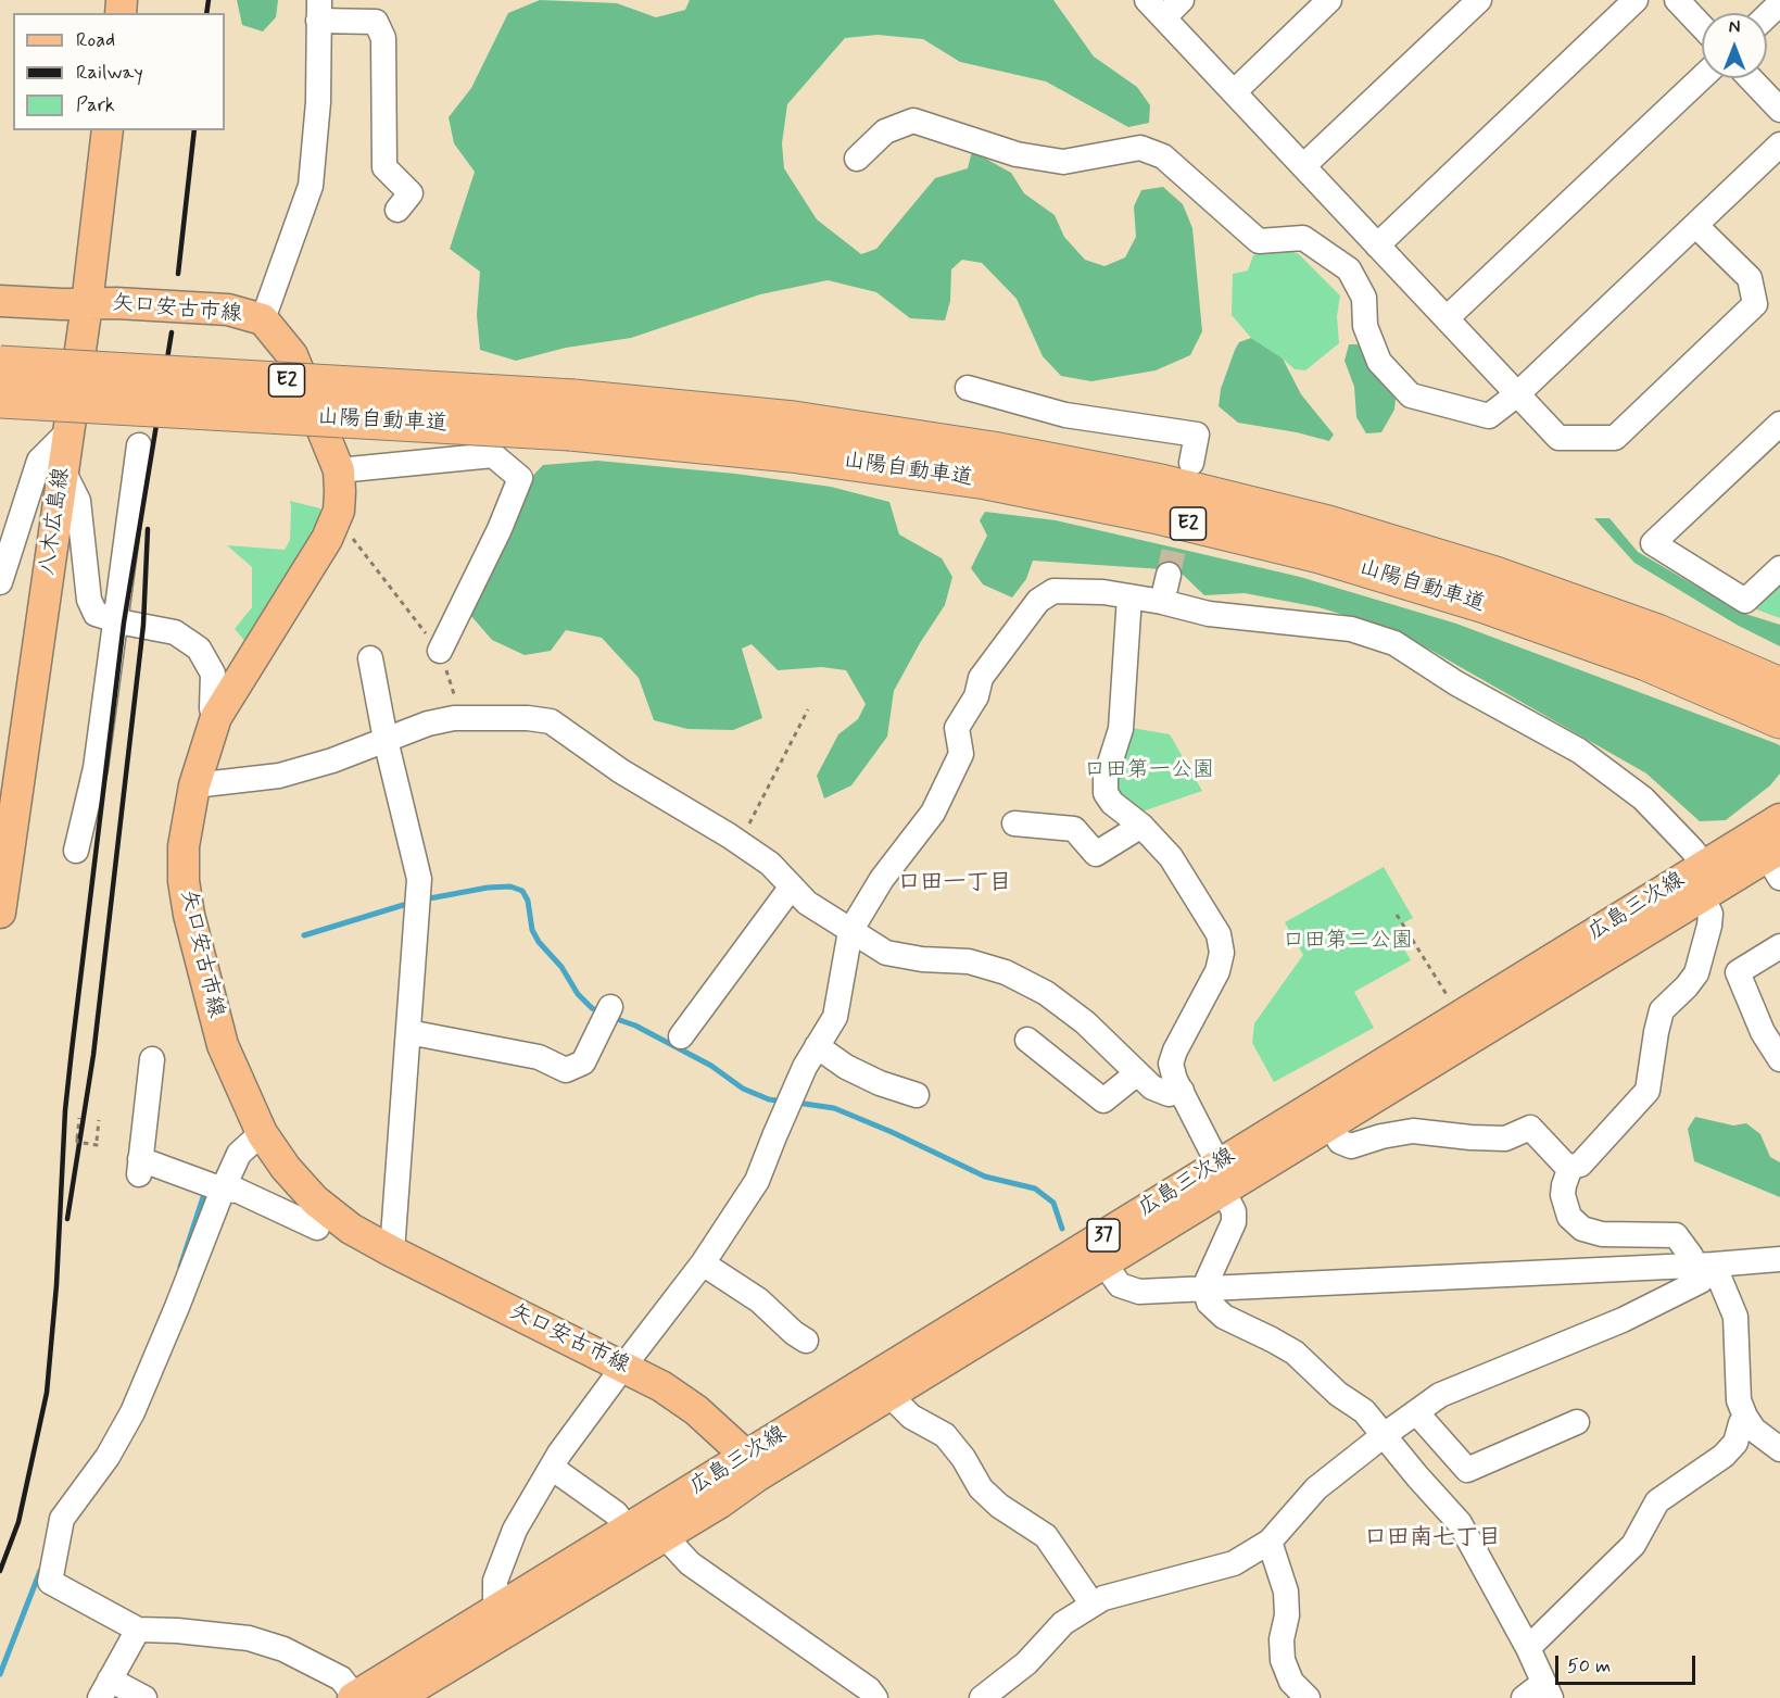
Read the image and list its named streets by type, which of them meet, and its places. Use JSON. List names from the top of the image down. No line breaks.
{"streets":{"highway":["E2","山陽自動車道"],"main road":["矢口安古市線","八木広島線","広島三次線","37"]},"crossings":[["矢口安古市線","八木広島線"],["矢口安古市線","広島三次線"]],"districts":["口田一丁目","口田南七丁目"],"parks":["口田第一公園","口田第二公園"],"legend":["Road","Railway","Park"],"scale_bar":"50 m","north":"top"}
